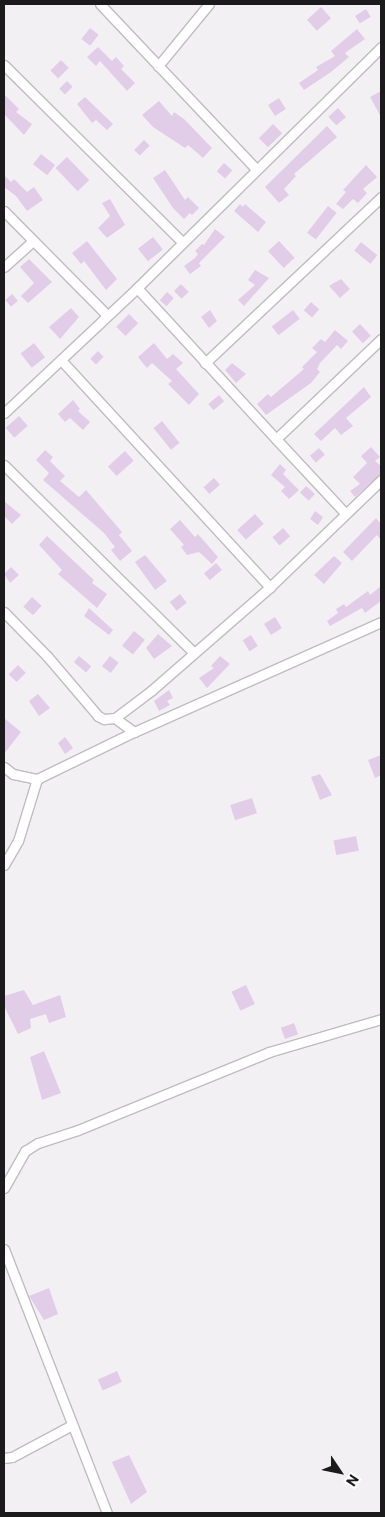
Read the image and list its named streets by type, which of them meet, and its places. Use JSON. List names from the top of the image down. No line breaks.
{"north":"bottom right"}
